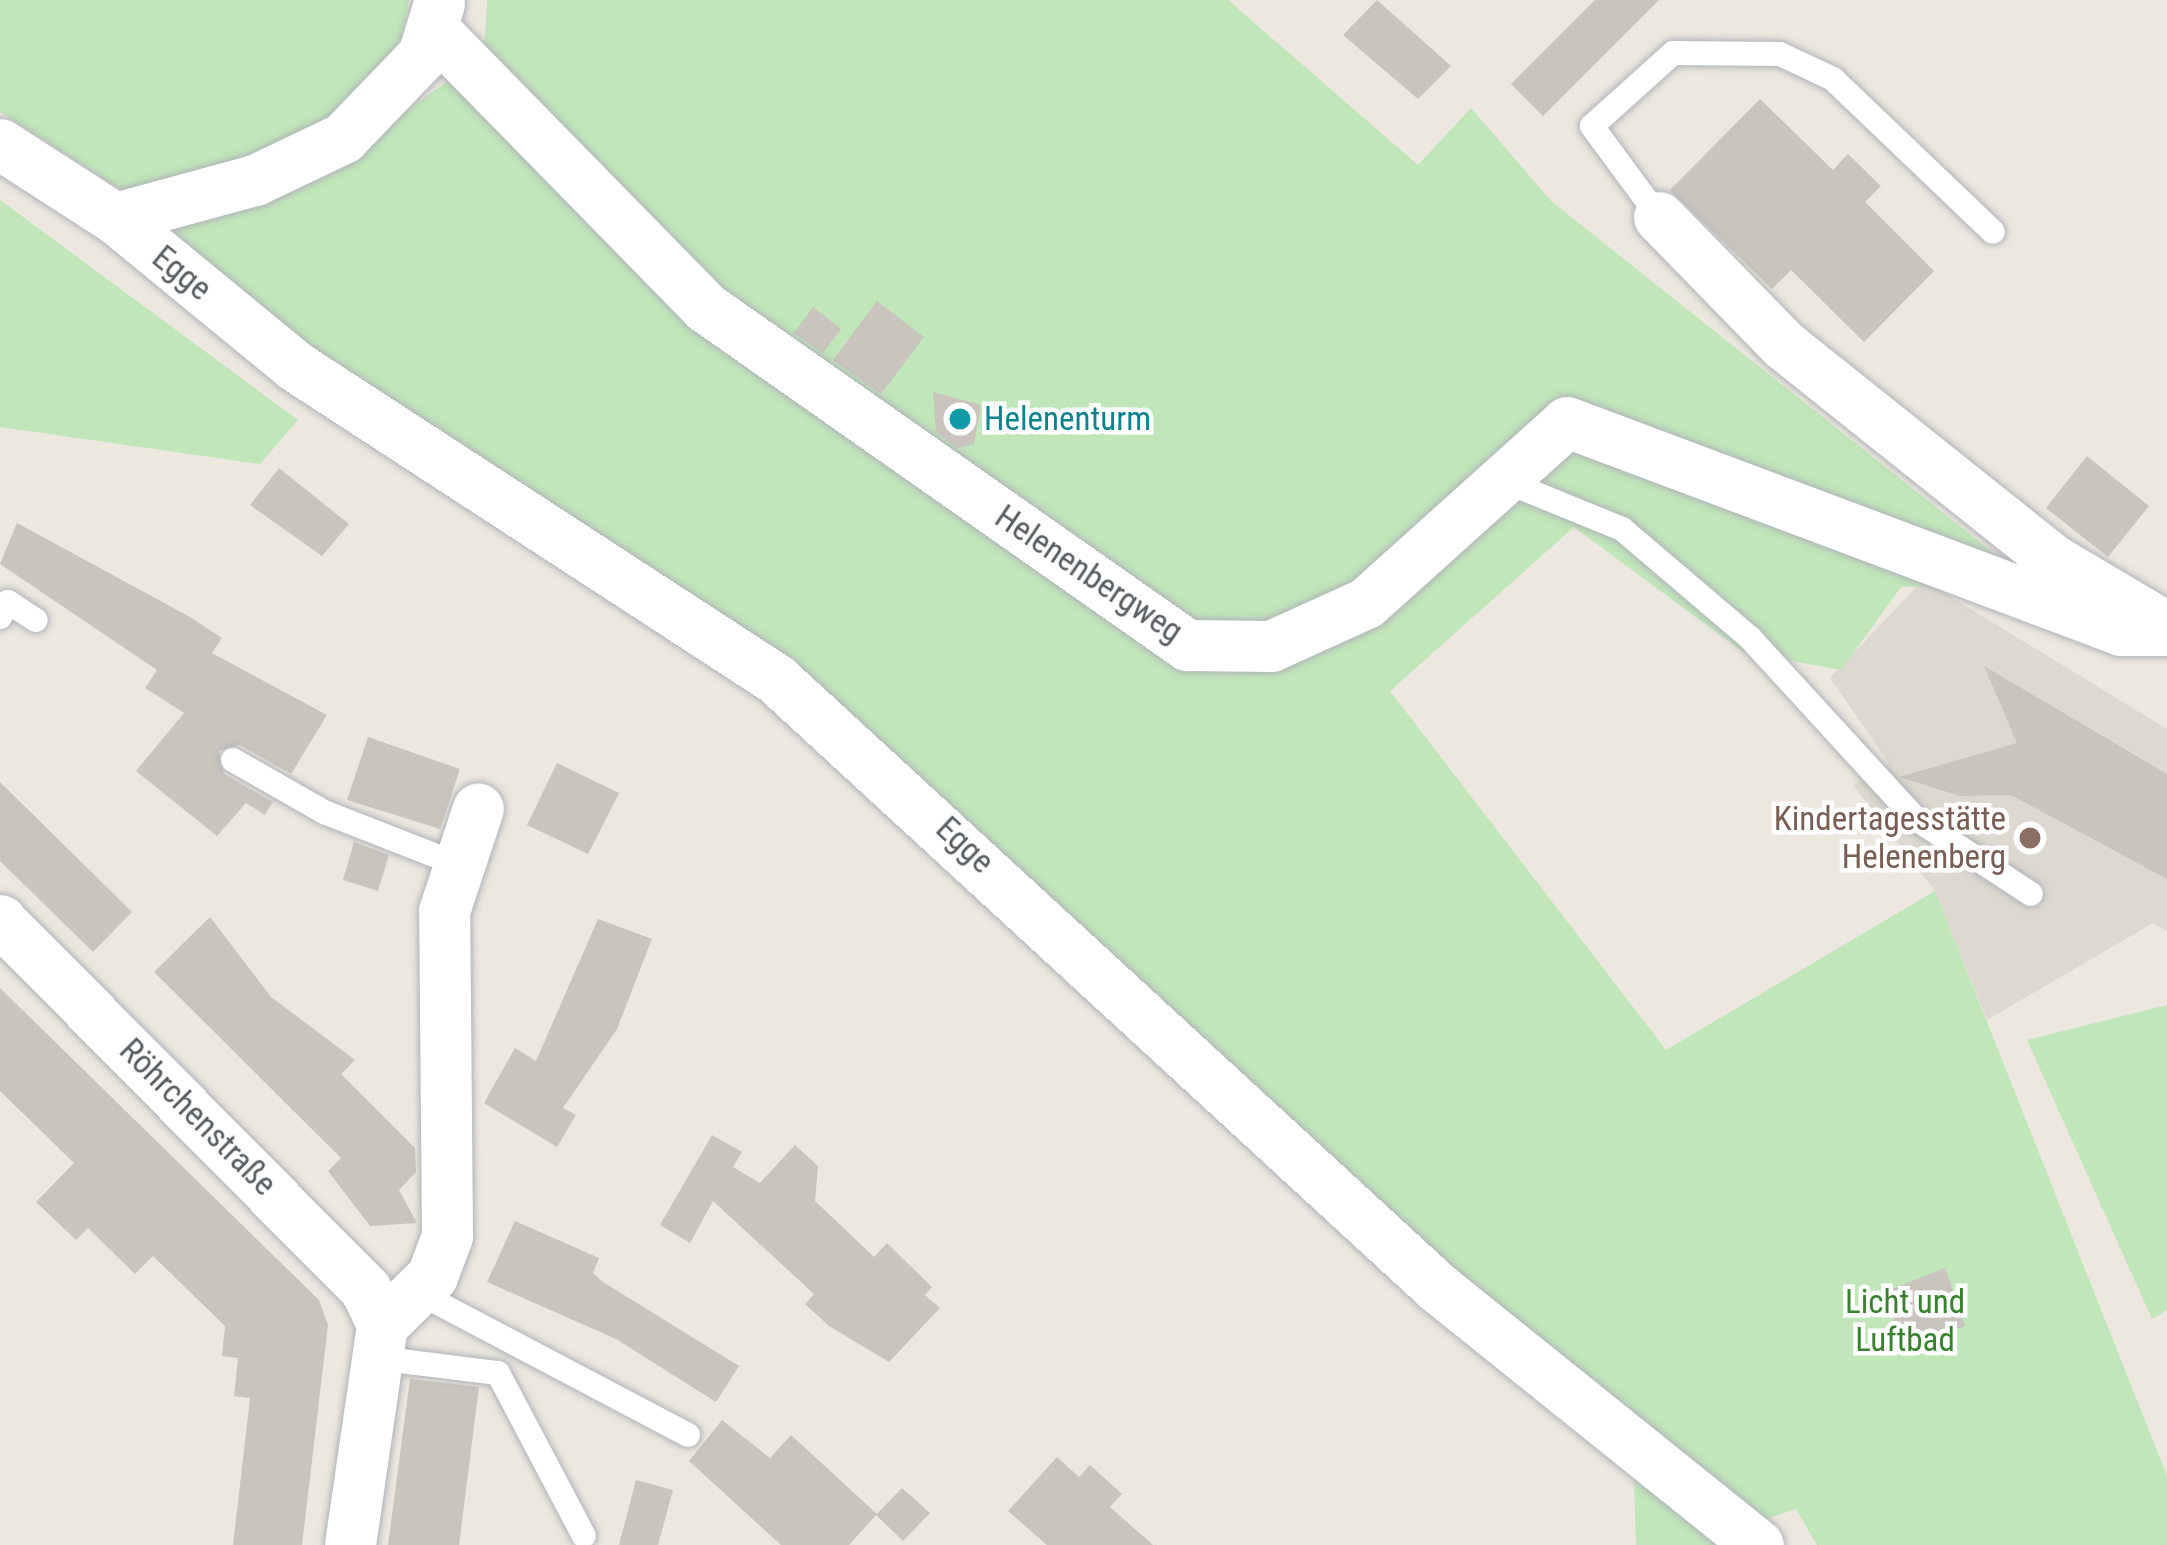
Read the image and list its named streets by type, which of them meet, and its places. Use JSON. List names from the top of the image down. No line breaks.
{"streets":{"street":["Egge","Helenenbergweg","Röhrchenstraße"]},"crossings":[["Egge","Helenenbergweg"]],"parks":["Licht und Luftbad"],"places":["Helenenturm","Kindertagesstätte Helenenberg"]}
